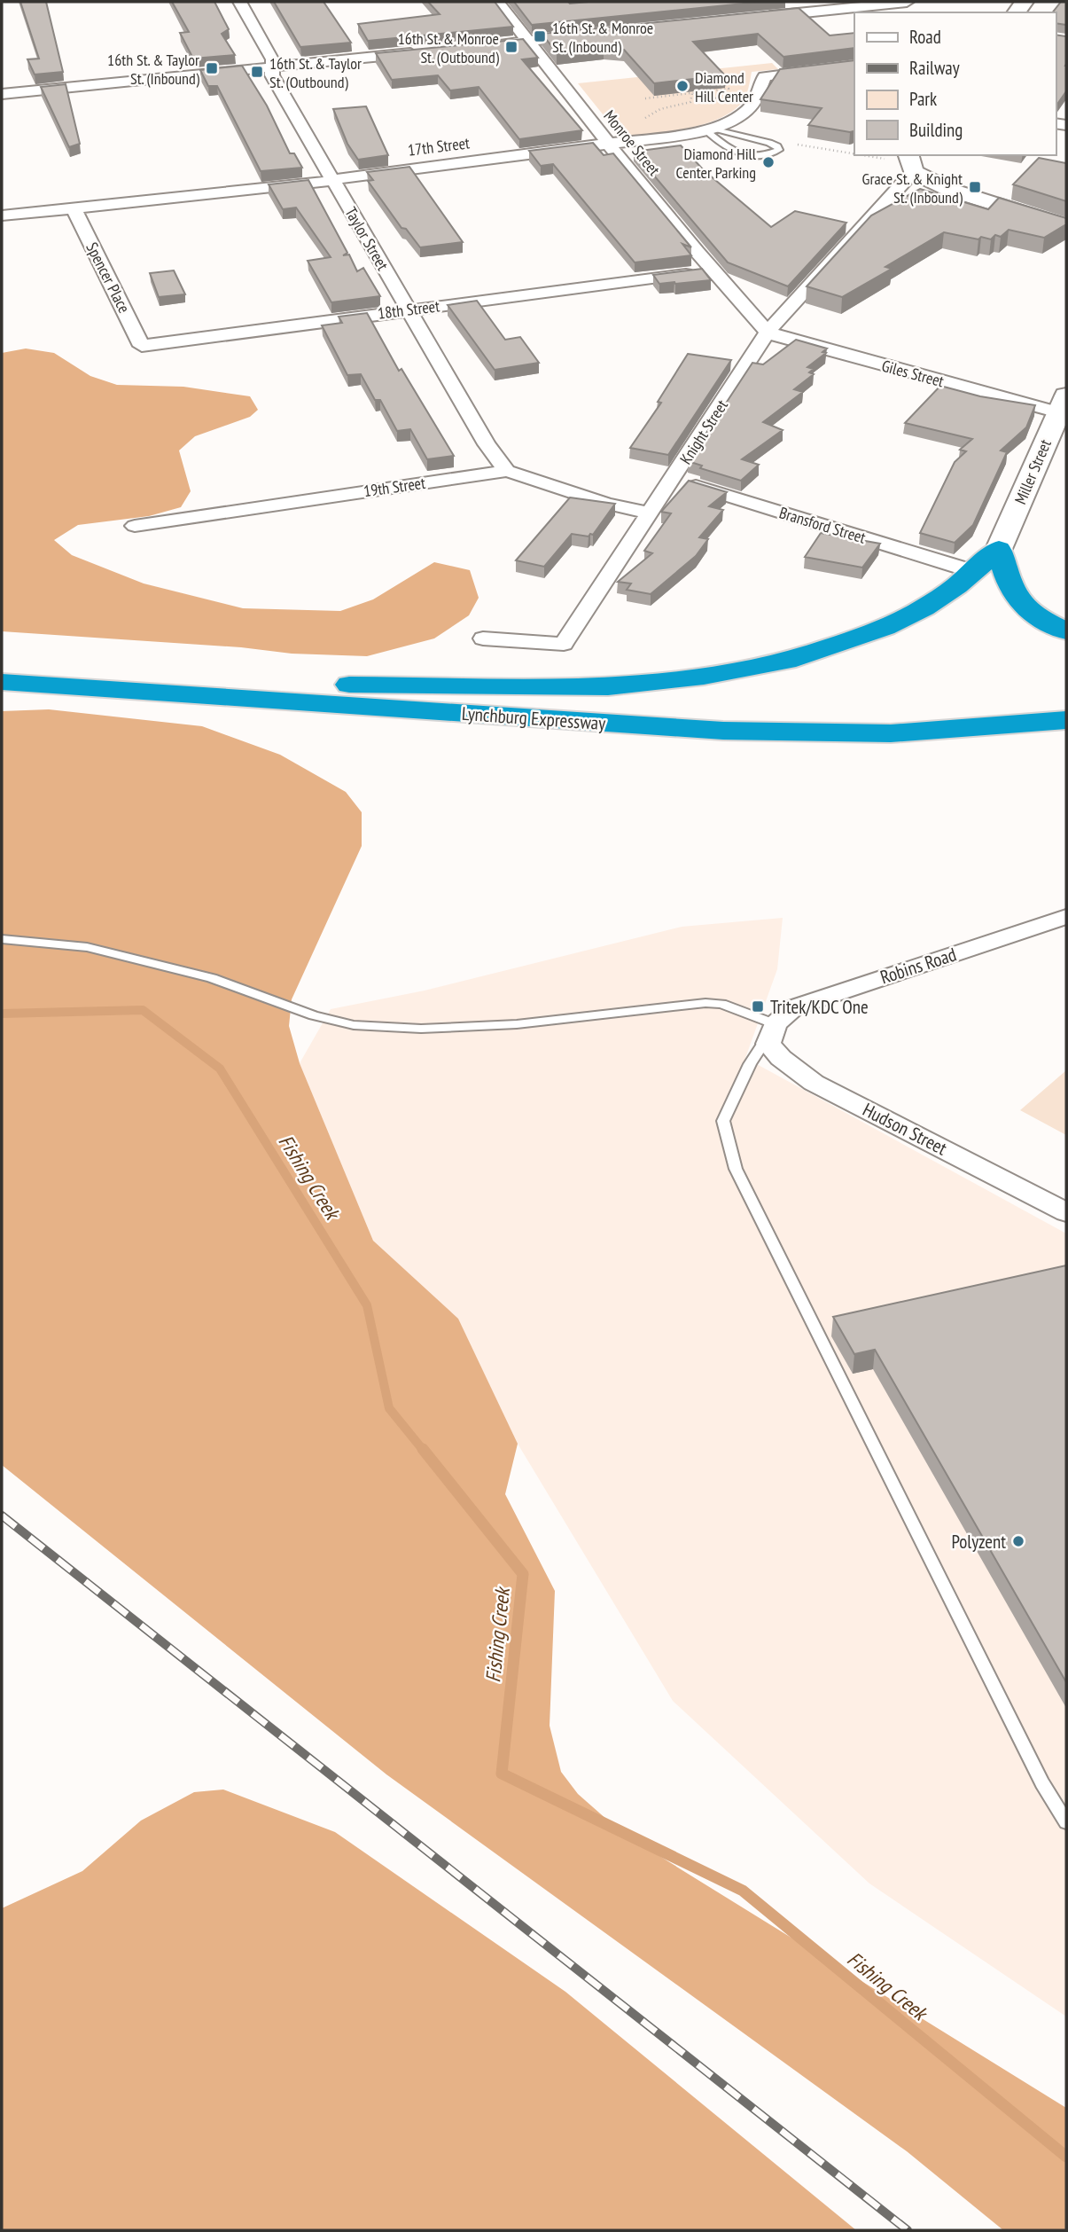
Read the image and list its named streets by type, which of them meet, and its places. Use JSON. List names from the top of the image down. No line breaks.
{"streets":{"highway":["Lynchburg Expressway"],"main road":["Miller Street"],"street":["Monroe Street","17th Street","Taylor Street","Spencer Place","18th Street","Giles Street","Knight Street","19th Street","Bransford Street","Robins Road","Hudson Street"]},"crossings":[["Monroe Street","17th Street"],["Monroe Street","18th Street"],["Monroe Street","Giles Street"],["Monroe Street","Knight Street"],["17th Street","Taylor Street"],["17th Street","Spencer Place"],["Taylor Street","18th Street"],["Taylor Street","19th Street"],["Spencer Place","18th Street"],["Giles Street","Knight Street"],["Giles Street","Miller Street"],["Knight Street","19th Street"],["Knight Street","Bransford Street"],["Robins Road","Hudson Street"]],"water":["Fishing Creek"],"places":{"transit":["16th St. & Monroe St. (Inbound)","16th St. & Monroe St. (Outbound)","16th St. & Taylor St. (Inbound)","16th St. & Taylor St. (Outbound)","Grace St. & Knight St. (Inbound)","Tritek/KDC One"],"other":["Diamond Hill Center","Diamond Hill Center Parking","Polyzent"]},"legend":["Road","Railway","Park","Building"]}
